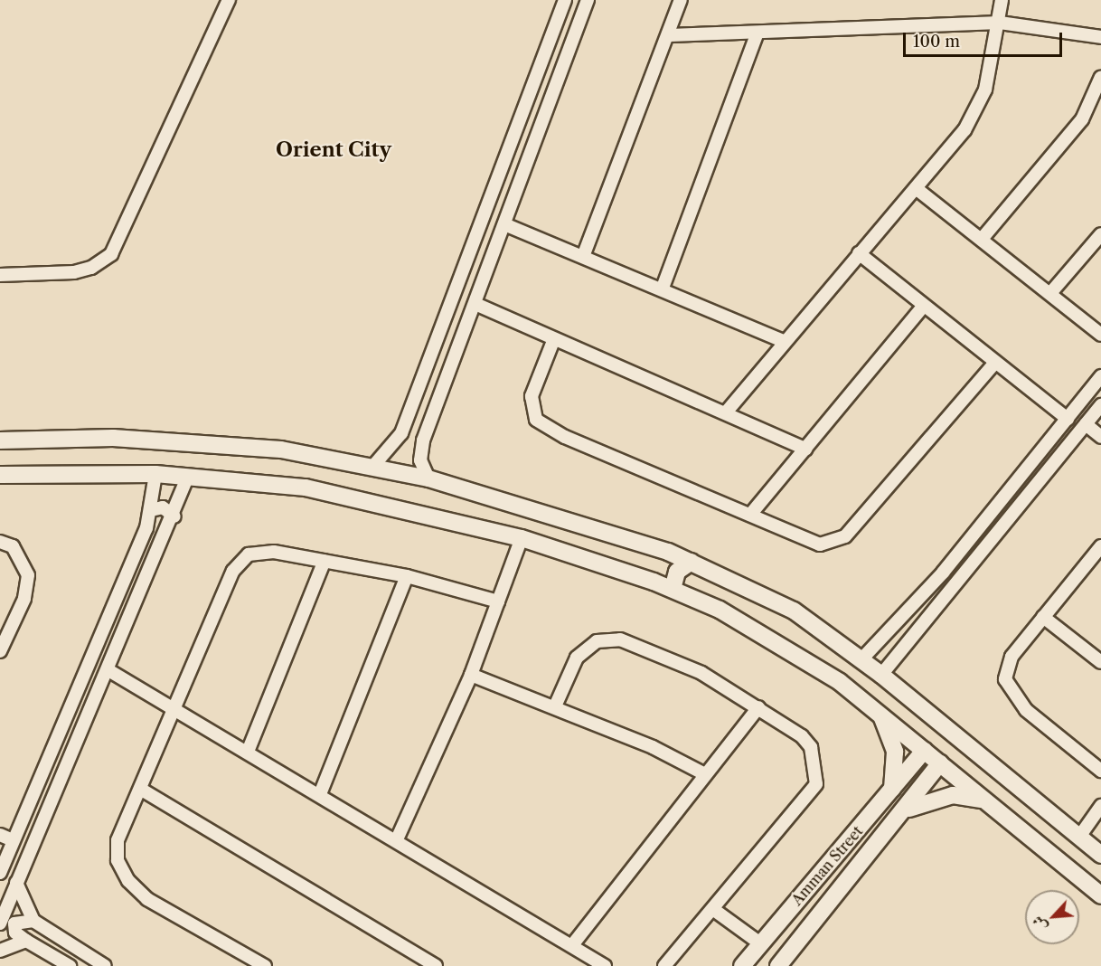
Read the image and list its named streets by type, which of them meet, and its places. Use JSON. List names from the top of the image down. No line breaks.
{"streets":{"street":["Amman Street"]},"districts":["Orient City"],"scale_bar":"100 m","north":"bottom left"}
